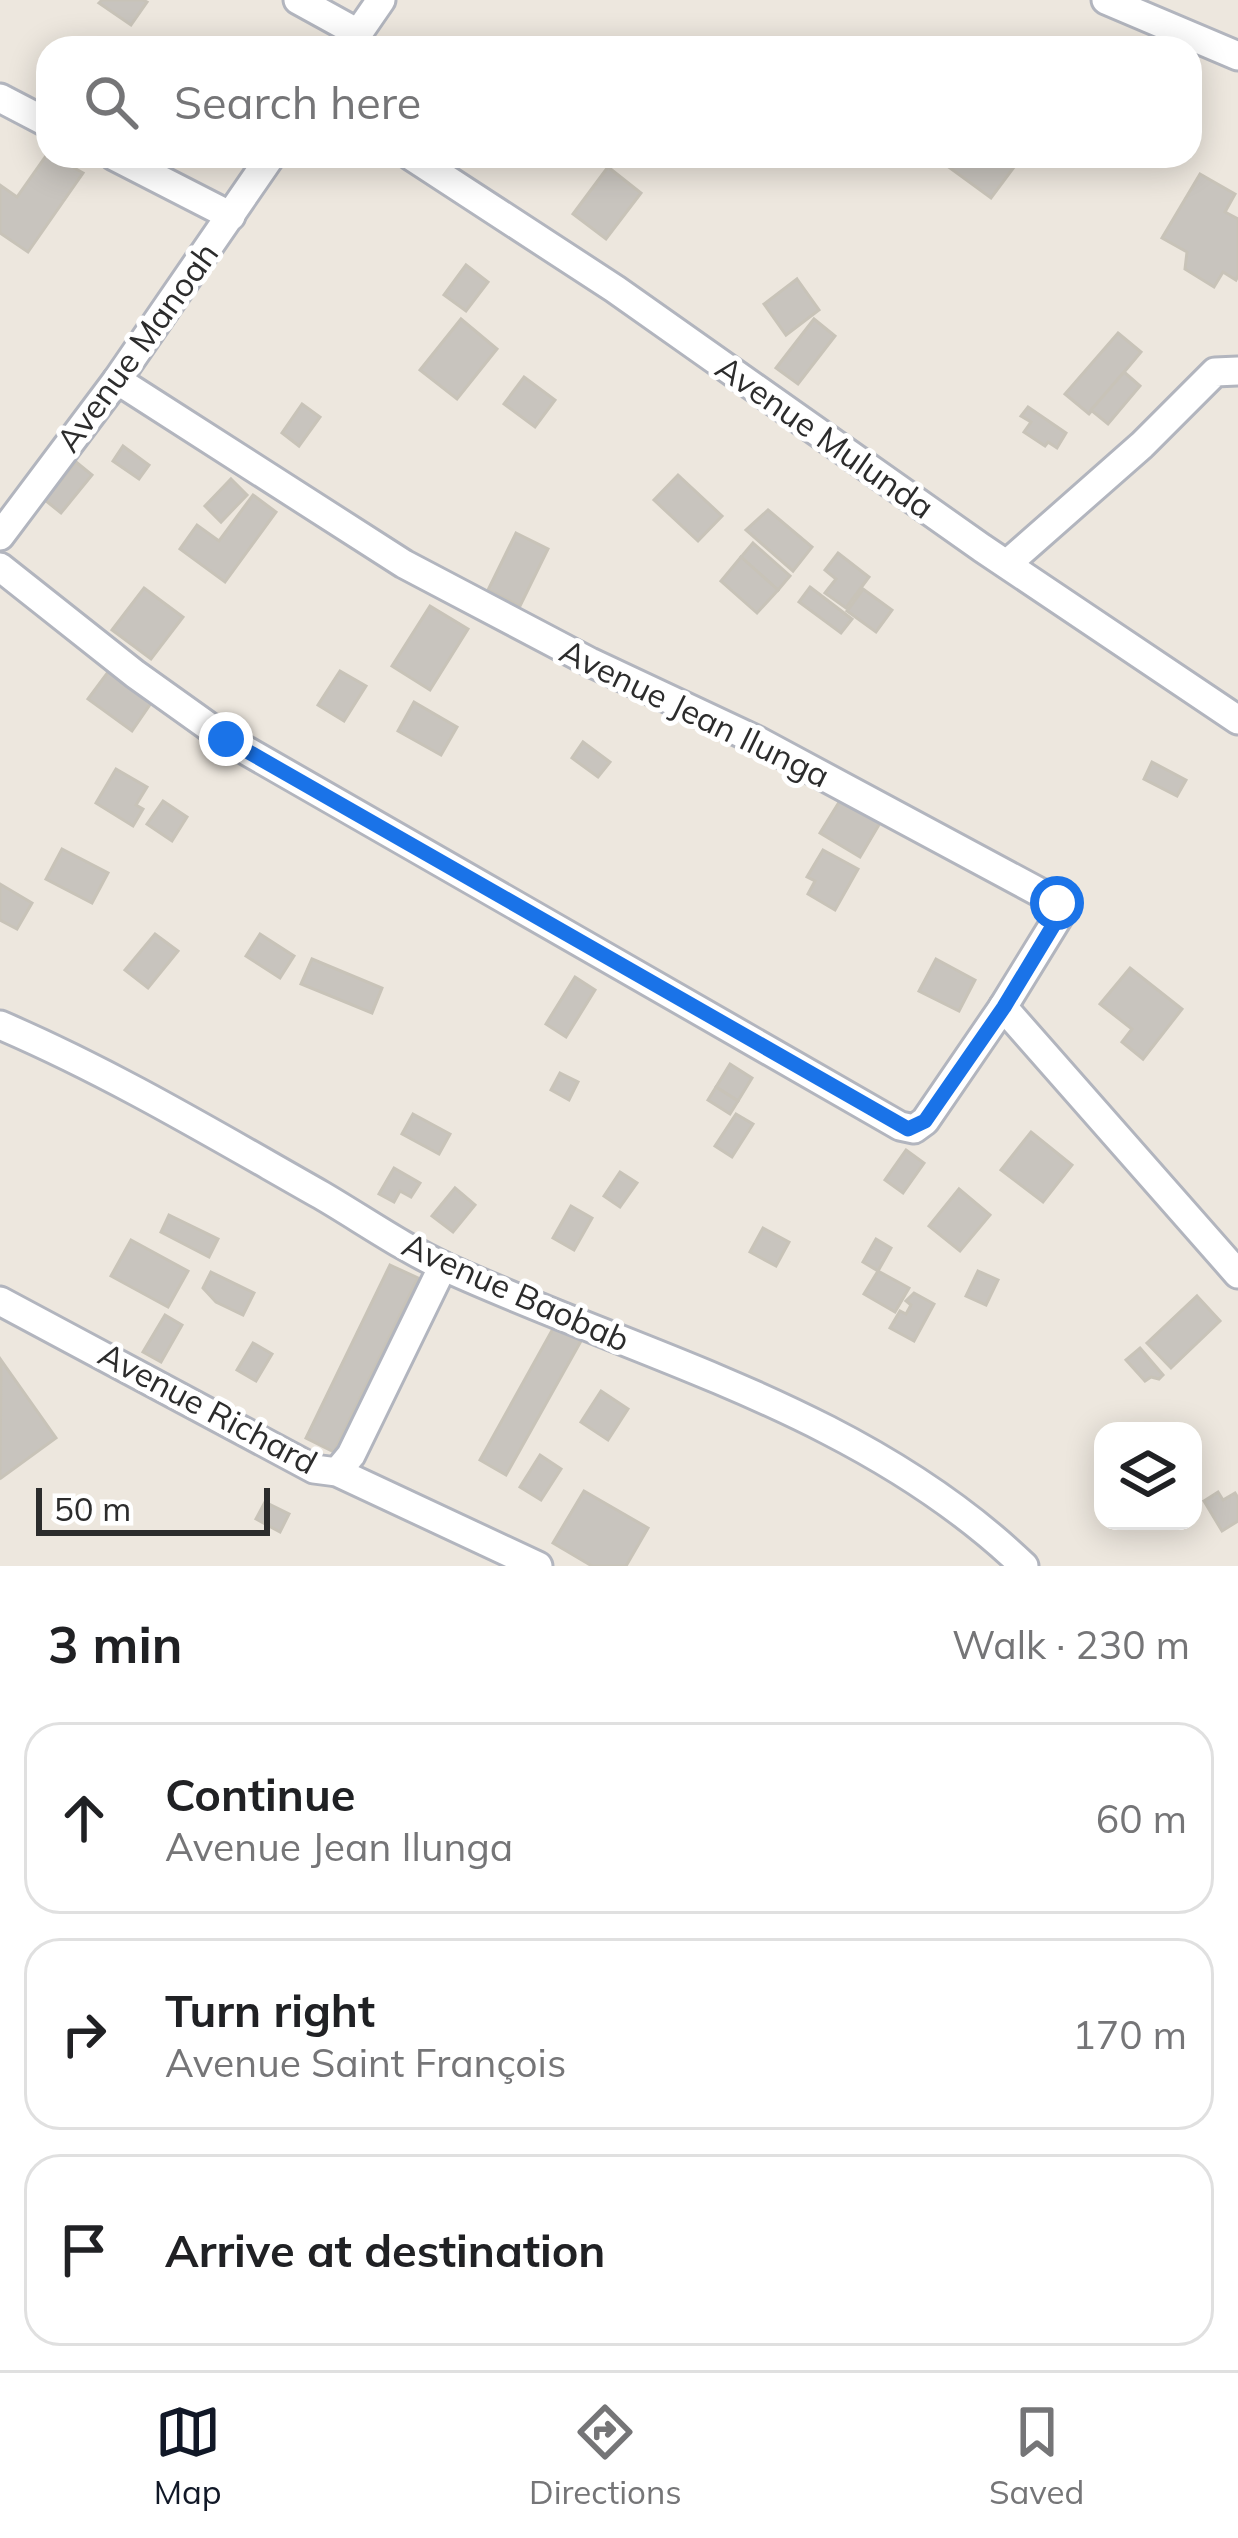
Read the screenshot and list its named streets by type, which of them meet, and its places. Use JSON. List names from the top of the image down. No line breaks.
{"streets":{"street":["Avenue Manoah","Avenue Mulunda","Avenue Jean Ilunga","Avenue Baobab","Avenue Richard"]},"crossings":[["Avenue Manoah","Avenue Jean Ilunga"],["Avenue Baobab","Avenue Richard"]],"scale_bar":"50 m","page":{"search":"Search here","scale":"50 m","heading":["3 min","Walk · 230 m"],"list":[["Continue","Avenue Jean Ilunga","60 m"],["Turn right","Avenue Saint François","170 m"],"Arrive at destination"],"nav":["Map","Directions","Saved"]}}
